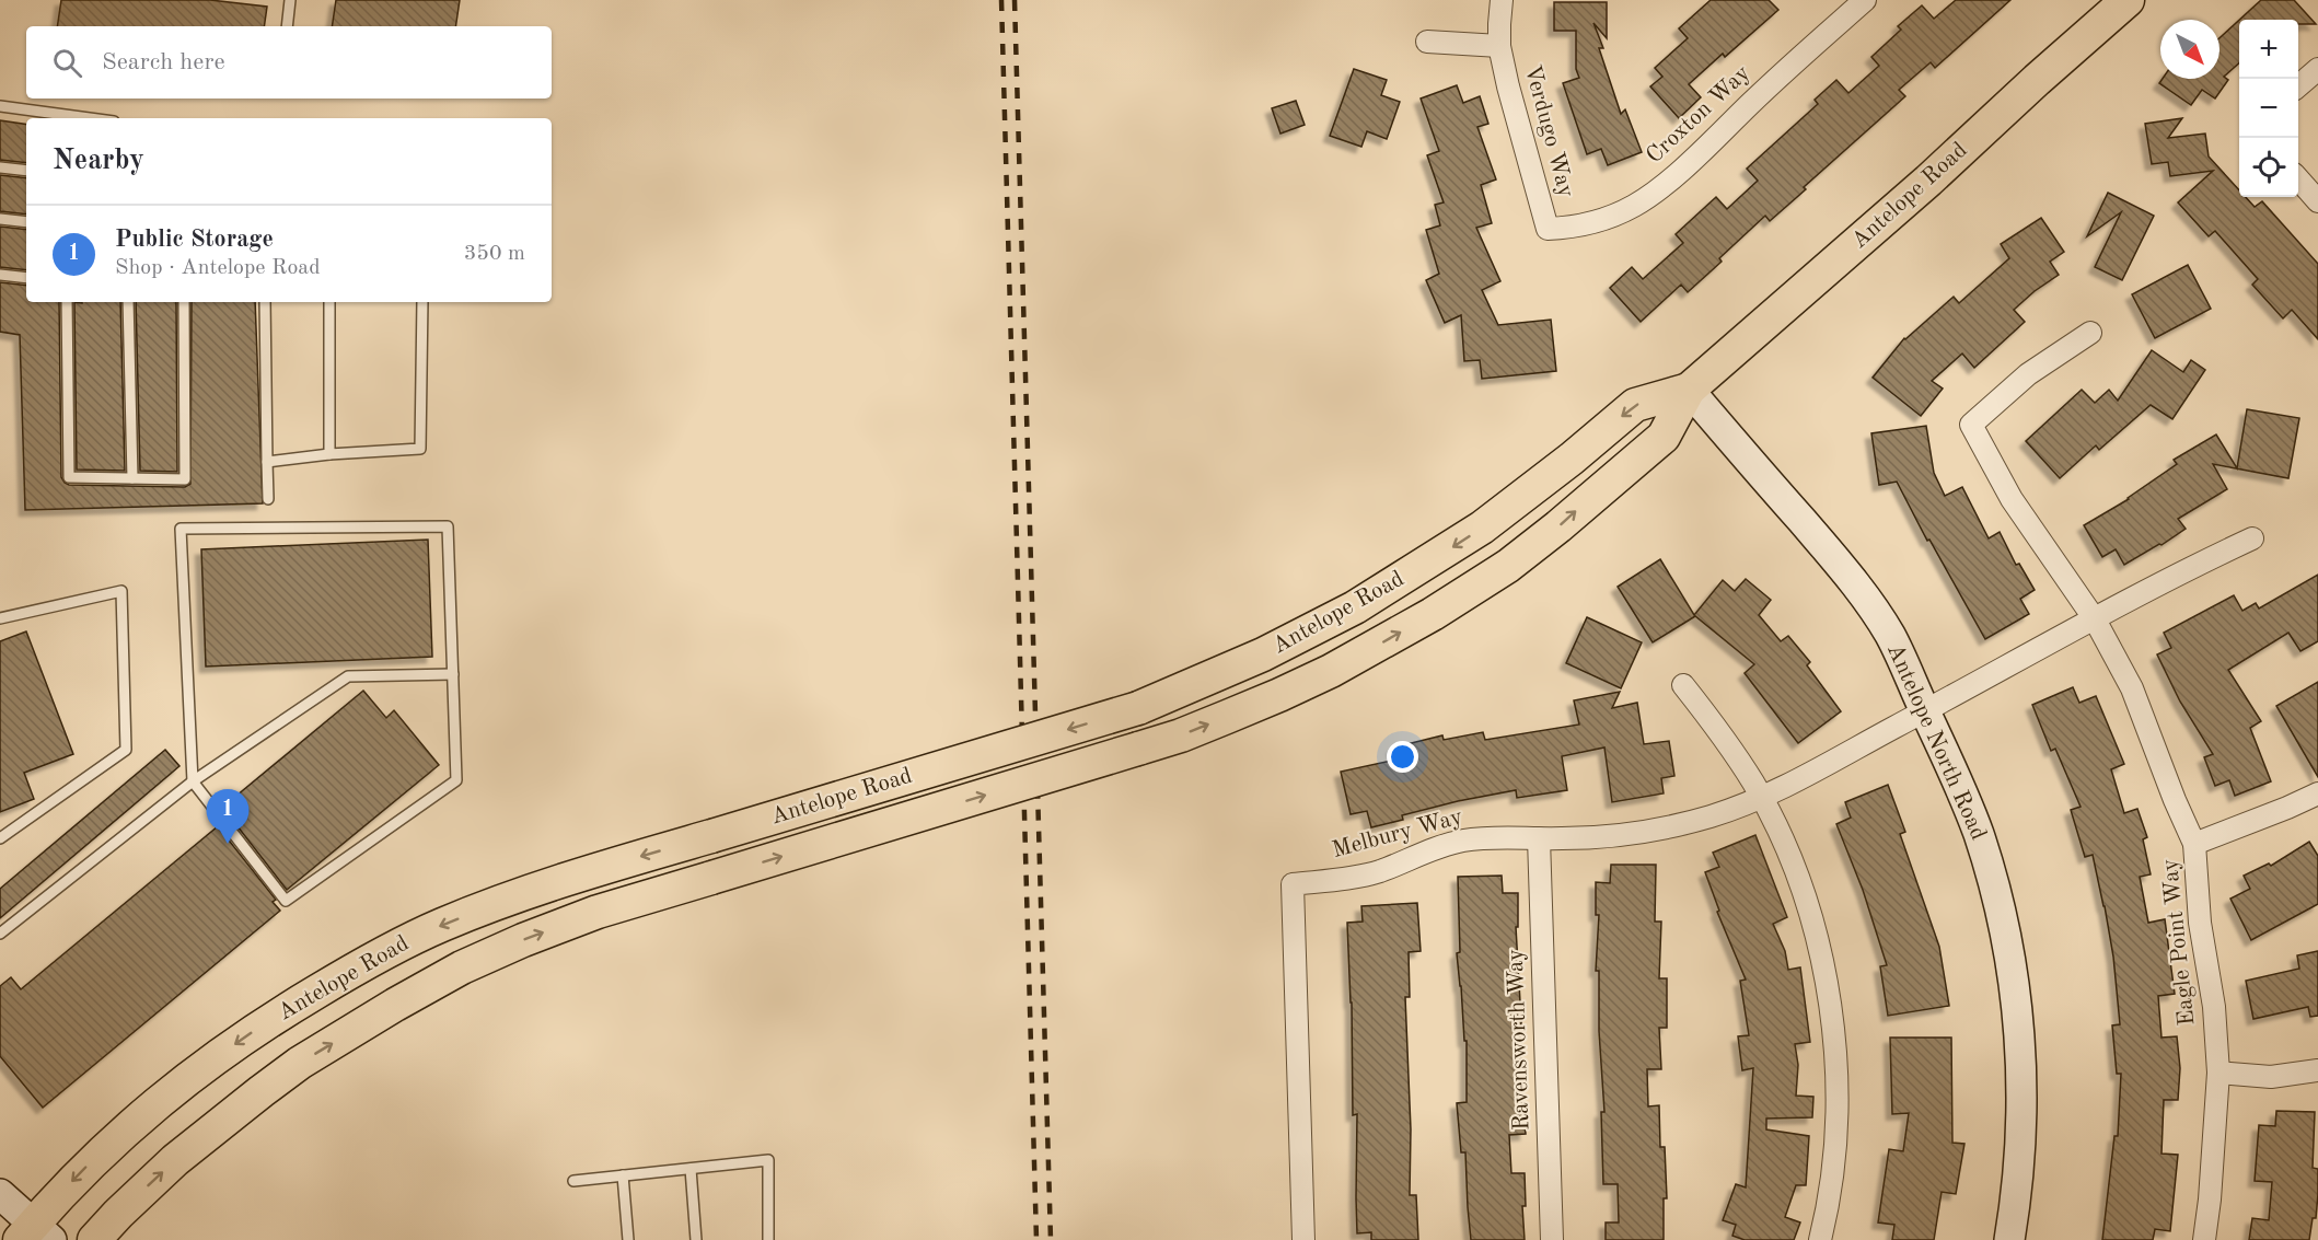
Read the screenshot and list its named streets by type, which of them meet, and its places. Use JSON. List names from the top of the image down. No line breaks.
{"streets":{"main road":["Antelope Road","Antelope North Road"],"street":["Croxton Way","Verdugo Way","Melbury Way","Eagle Point Way","Ravensworth Way"]},"crossings":[["Croxton Way","Verdugo Way"],["Antelope Road","Antelope North Road"],["Antelope North Road","Melbury Way"],["Melbury Way","Eagle Point Way"],["Melbury Way","Ravensworth Way"]],"north":"bottom right","page":{"map_buttons":["+","−"],"search":"Search here","heading":"Nearby","list":[{"mark":"1","name":"Public Storage","note":"Shop · Antelope Road","value":"350 m"}],"pins":"1"}}
